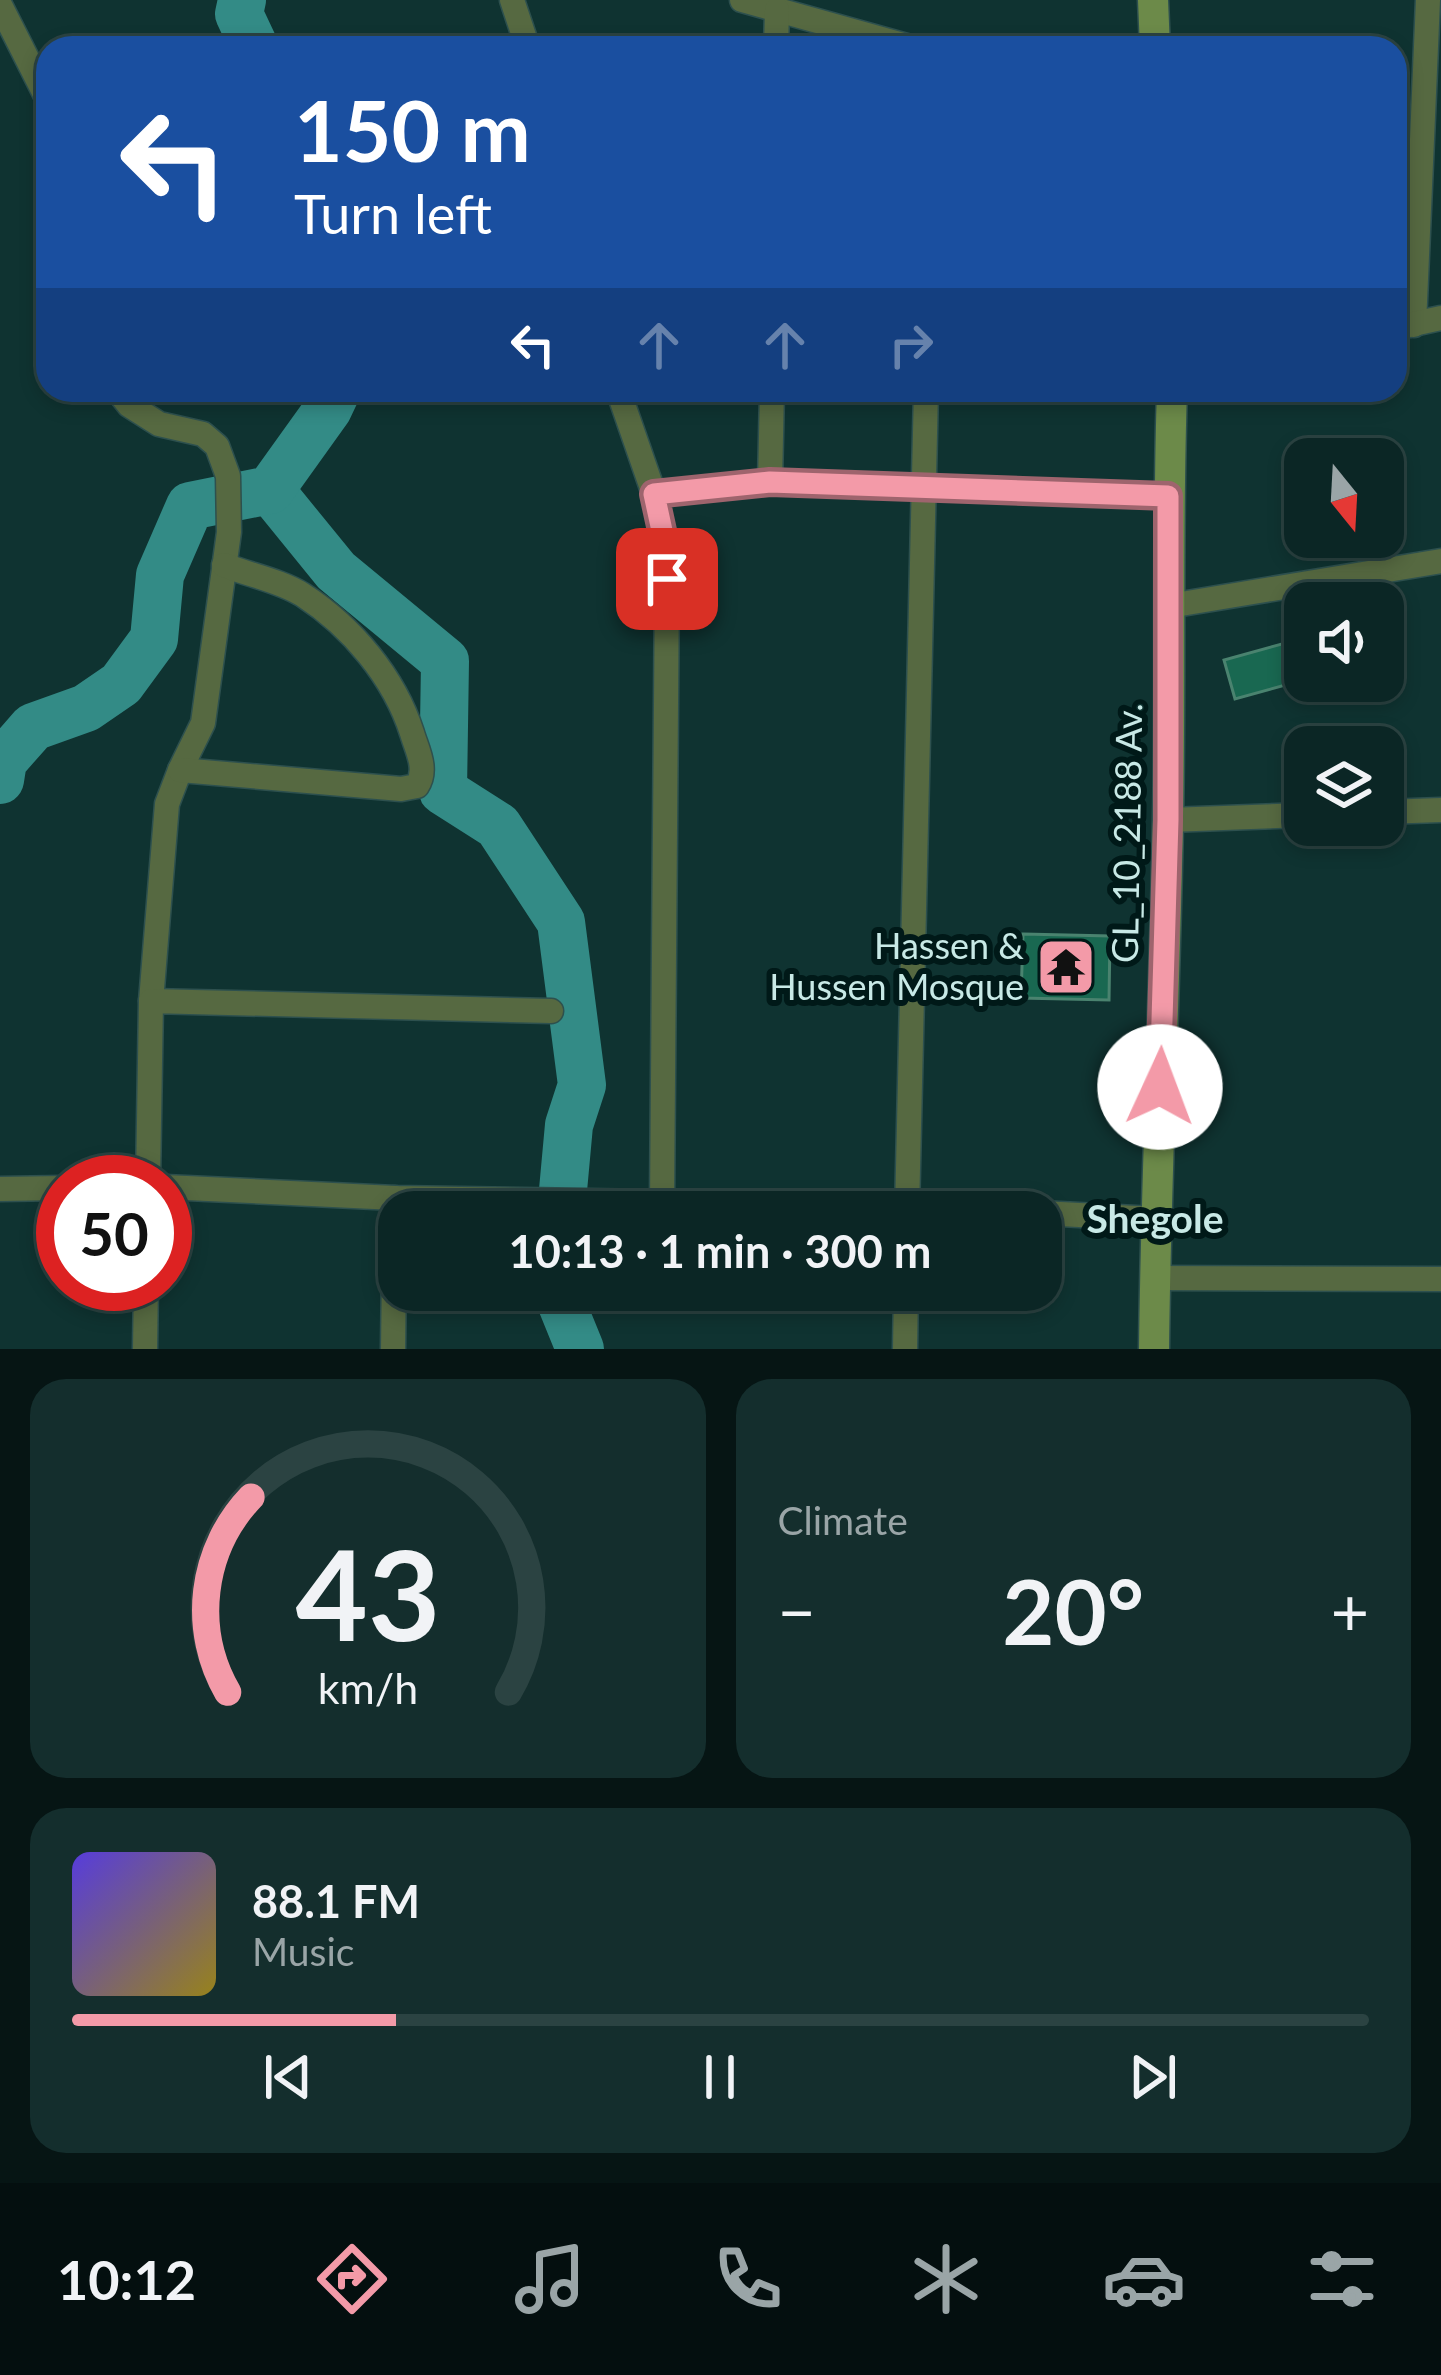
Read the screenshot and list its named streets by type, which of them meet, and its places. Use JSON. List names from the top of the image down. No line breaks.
{"streets":{"main road":["GL_10_2188 Av."]},"districts":["Shegole"],"places":{"temple":["Hassen & Hussen Mosque"]},"north":"bottom","page":{"turn":["150 m","Turn left"],"limit":"50","trip":"10:13 · 1 min · 300 m","tile":"Climate","heat":["−","20°","+"],"song":["88.1 FM","Music"],"tabs":"10:12","gauge":["43","km/h"]}}
